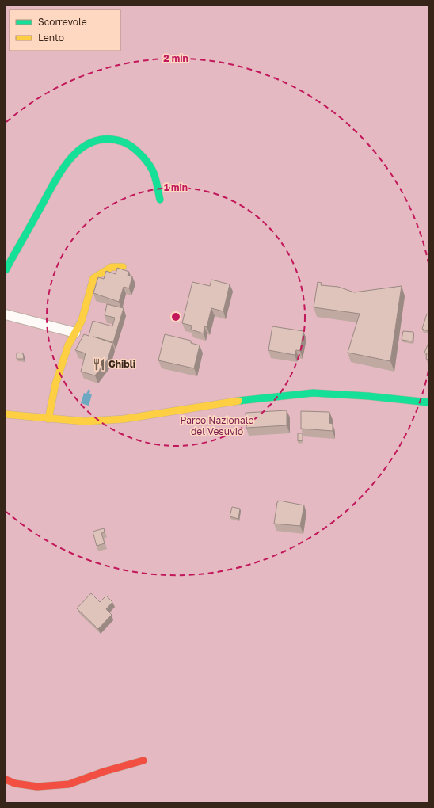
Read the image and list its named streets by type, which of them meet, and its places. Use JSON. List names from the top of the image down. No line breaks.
{"parks":["Parco Nazionale del Vesuvio"],"places":{"restaurant":["Ghibli"]},"legend":["Scorrevole","Lento"],"rings":["2 min","1 min"]}
